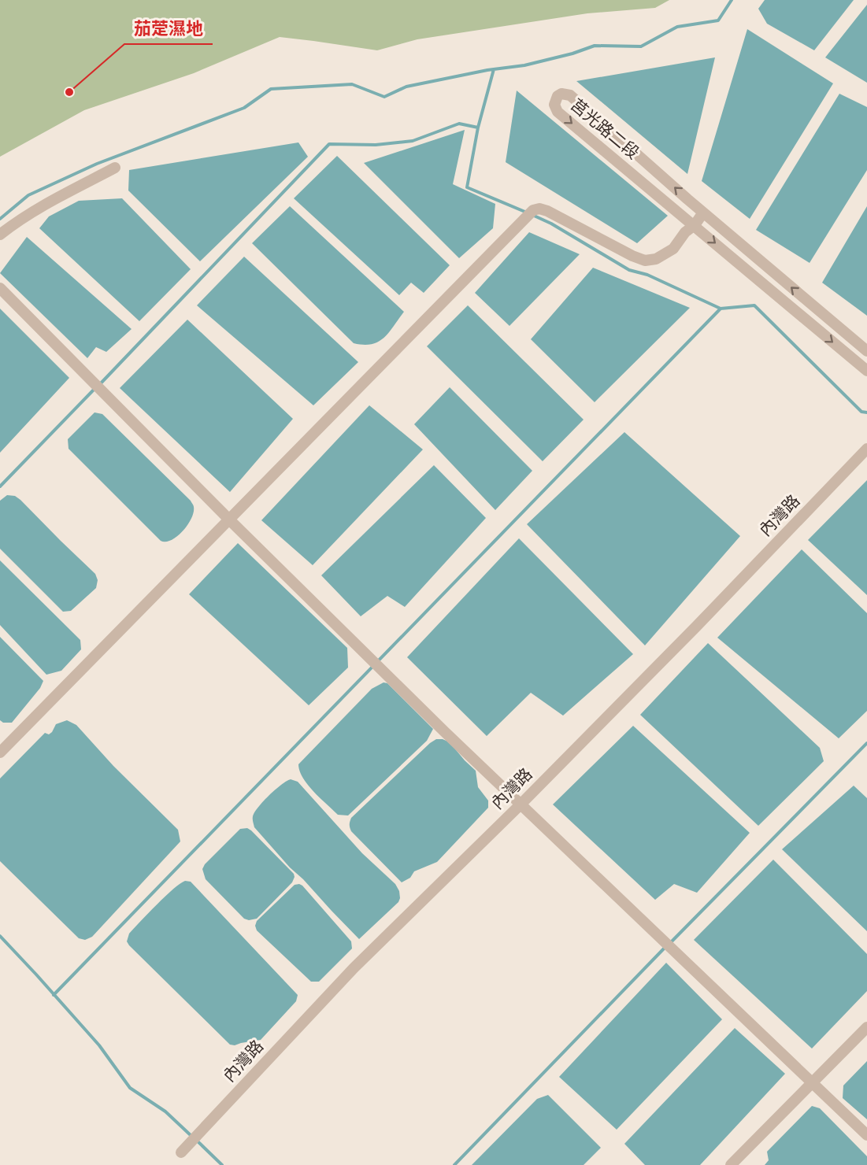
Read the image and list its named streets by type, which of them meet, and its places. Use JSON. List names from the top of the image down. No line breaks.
{"streets":{"street":["莒光路二段","內灣路"]},"places":["茄萣濕地"]}
